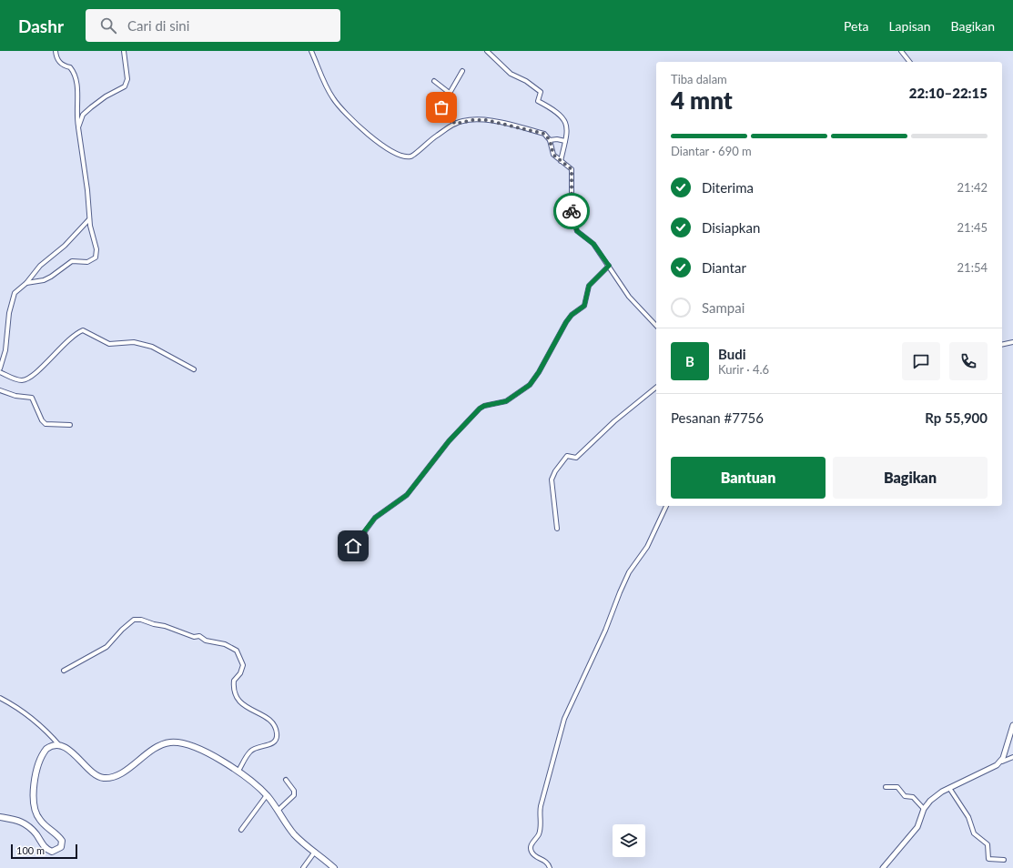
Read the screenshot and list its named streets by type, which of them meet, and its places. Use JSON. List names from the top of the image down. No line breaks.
{"scale_bar":"100 m","page":{"header":"Dashr","search":"Cari di sini","nav":["Peta","Lapisan","Bagikan"],"heading":["4 mnt","Tiba dalam","22:10–22:15"],"panel":["Budi","Kurir · 4.6","Pesanan #7756","Rp 55,900"],"bar":"Diantar · 690 m","list":[["Diterima","21:42"],["Disiapkan","21:45"],["Diantar","21:54"],"Sampai"],"round":"B","buttons":["Bantuan","Bagikan"],"scale":"100 m"}}
